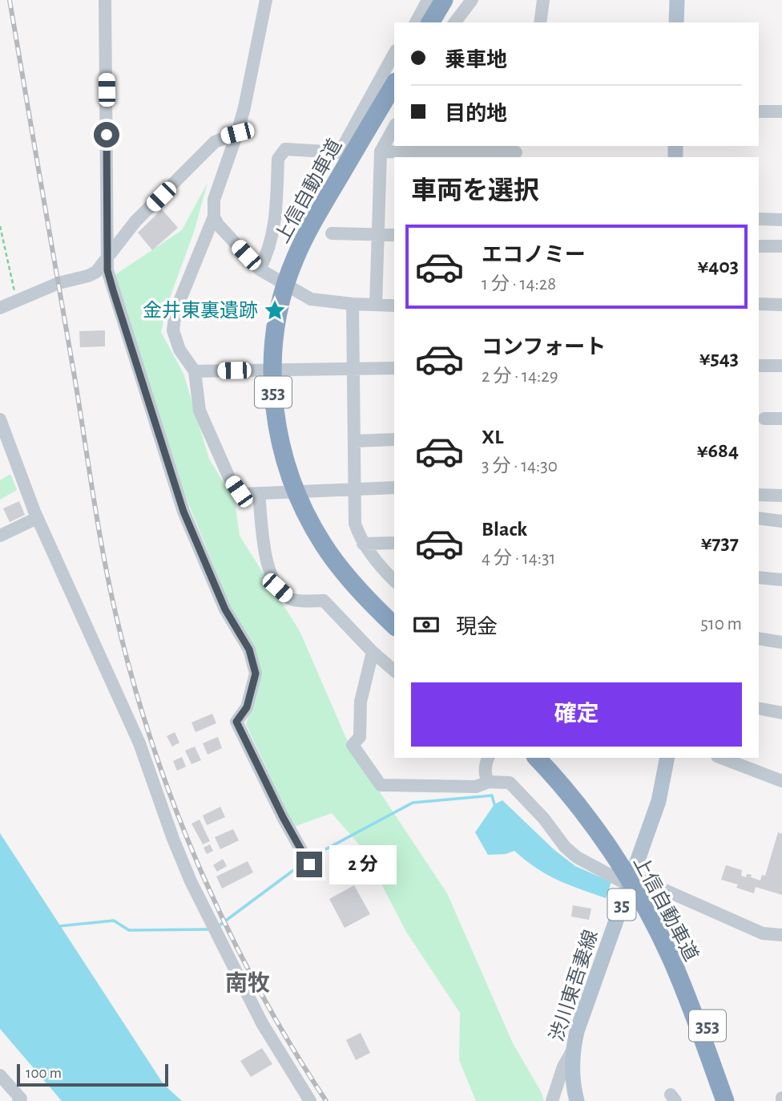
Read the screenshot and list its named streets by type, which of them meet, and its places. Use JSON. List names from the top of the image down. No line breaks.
{"streets":{"highway":["上信自動車道","353"],"main road":["35","渋川東吾妻線"]},"districts":["南牧"],"places":{"place":["金井東裏遺跡"]},"scale_bar":"100 m","page":{"banner":["乗車地","目的地"],"heading":"車両を選択","list":[{"name":"エコノミー","note":"1 分 · 14:28","value":"¥403"},{"name":"コンフォート","note":"2 分 · 14:29","value":"¥543"},{"name":"XL","note":"3 分 · 14:30","value":"¥684"},{"name":"Black","note":"4 分 · 14:31","value":"¥737"}],"pay":["現金","510 m"],"buttons":"確定","bubble":"2 分","scale":"100 m"}}
